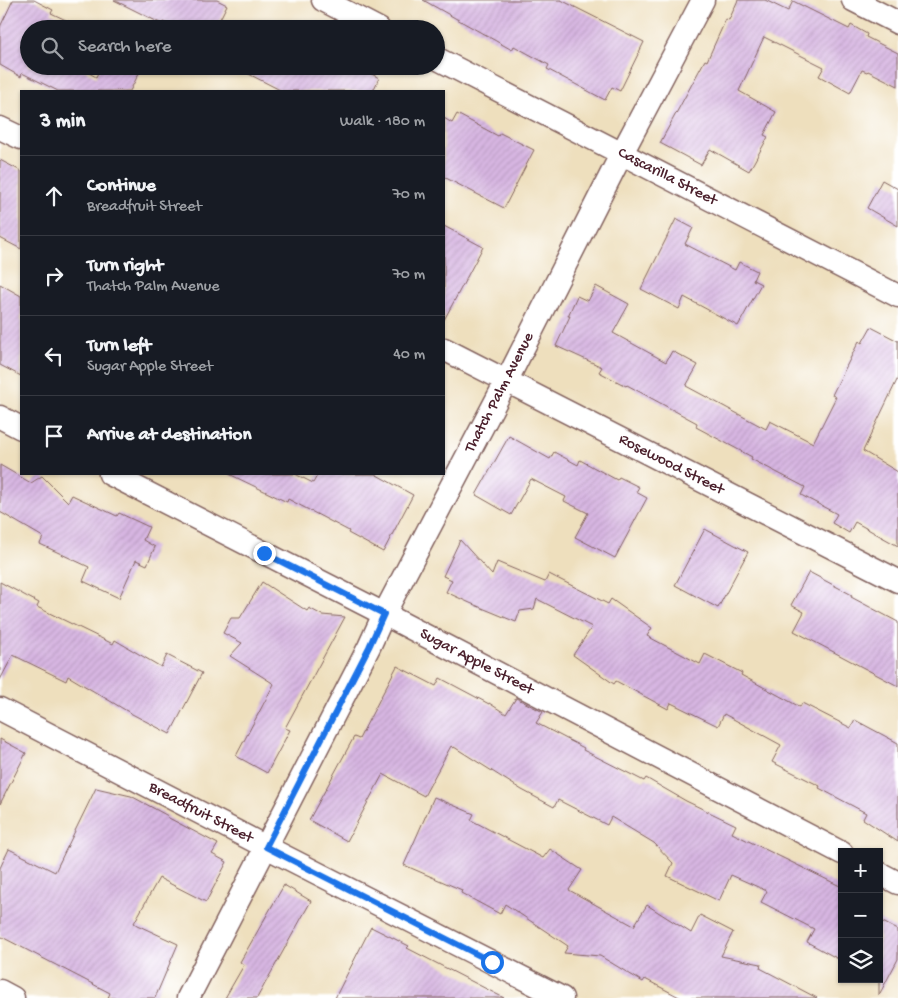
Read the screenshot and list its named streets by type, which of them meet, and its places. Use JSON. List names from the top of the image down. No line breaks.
{"streets":{"street":["Cascarilla Street","Thatch Palm Avenue","Rosewood Street","Sugar Apple Street","Breadfruit Street"]},"crossings":[["Cascarilla Street","Thatch Palm Avenue"],["Thatch Palm Avenue","Rosewood Street"],["Thatch Palm Avenue","Sugar Apple Street"],["Thatch Palm Avenue","Breadfruit Street"]],"page":{"search":"Search here","heading":["3 min","Walk · 180 m"],"list":[["Continue","Breadfruit Street","70 m"],["Turn right","Thatch Palm Avenue","70 m"],["Turn left","Sugar Apple Street","40 m"],"Arrive at destination"],"map_buttons":["+","−"]}}
